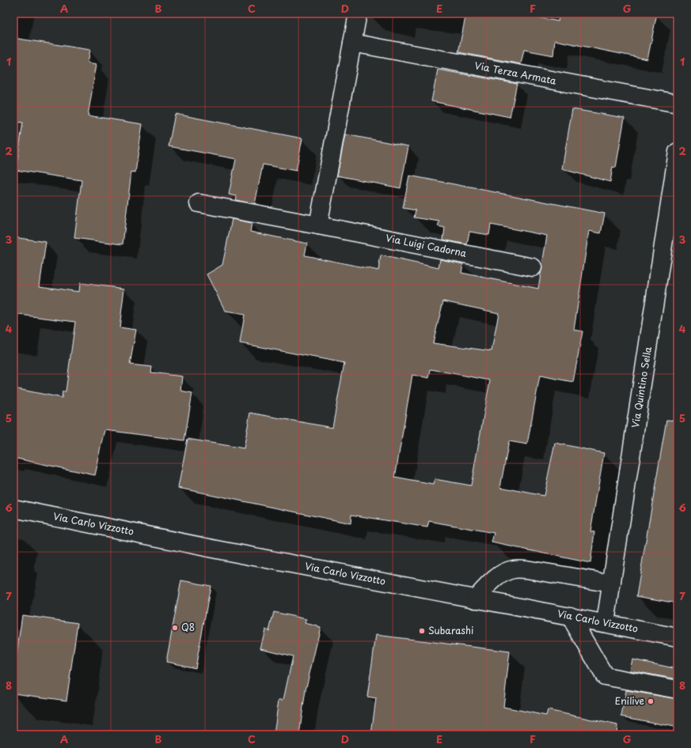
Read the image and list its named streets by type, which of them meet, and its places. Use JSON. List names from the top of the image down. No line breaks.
{"streets":{"street":["Via Terza Armata","Via Luigi Cadorna","Via Quintino Sella","Via Carlo Vizzotto"]},"crossings":[["Via Quintino Sella","Via Carlo Vizzotto"]],"places":["Q8","Subarashi","Enilive"],"grid":{"columns":["A","B","C","D","E","F","G"],"rows":["1","2","3","4","5","6","7","8"]}}
